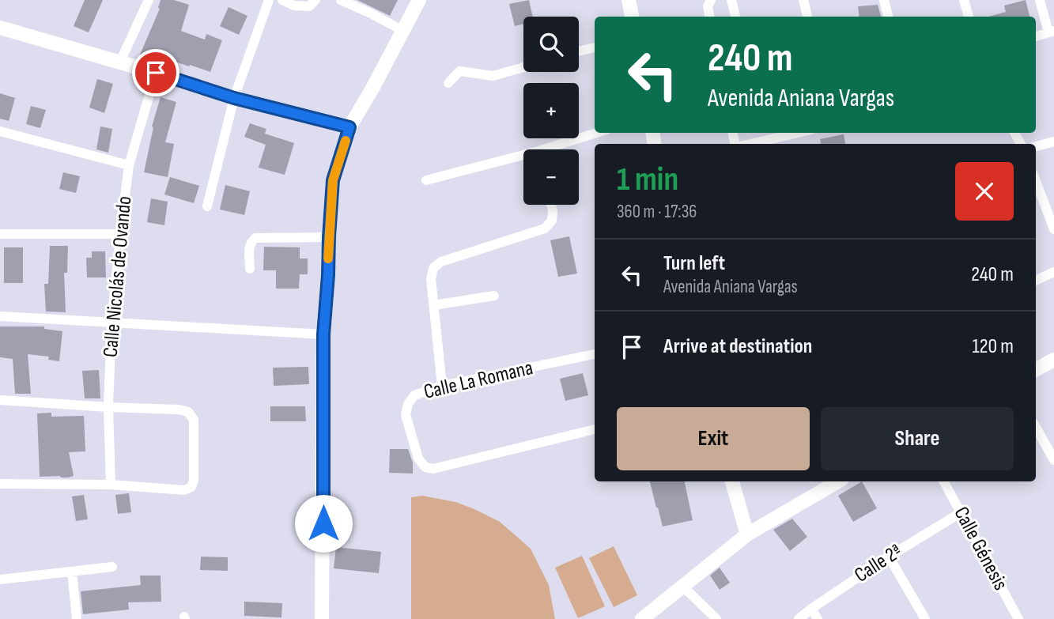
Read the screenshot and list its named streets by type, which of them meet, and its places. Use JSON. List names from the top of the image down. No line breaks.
{"streets":{"street":["Calle Nicolás de Ovando","Calle La Romana","Calle Génesis","Calle 2ª"]},"crossings":[["Calle Génesis","Calle 2ª"]],"page":{"map_buttons":["+","−"],"turn":["240 m","Avenida Aniana Vargas"],"heading":["1 min","360 m · 17:36"],"list":[{"name":"Turn left","note":"Avenida Aniana Vargas","value":"240 m"},{"name":"Arrive at destination","value":"120 m"}],"buttons":["Exit","Share"]}}
